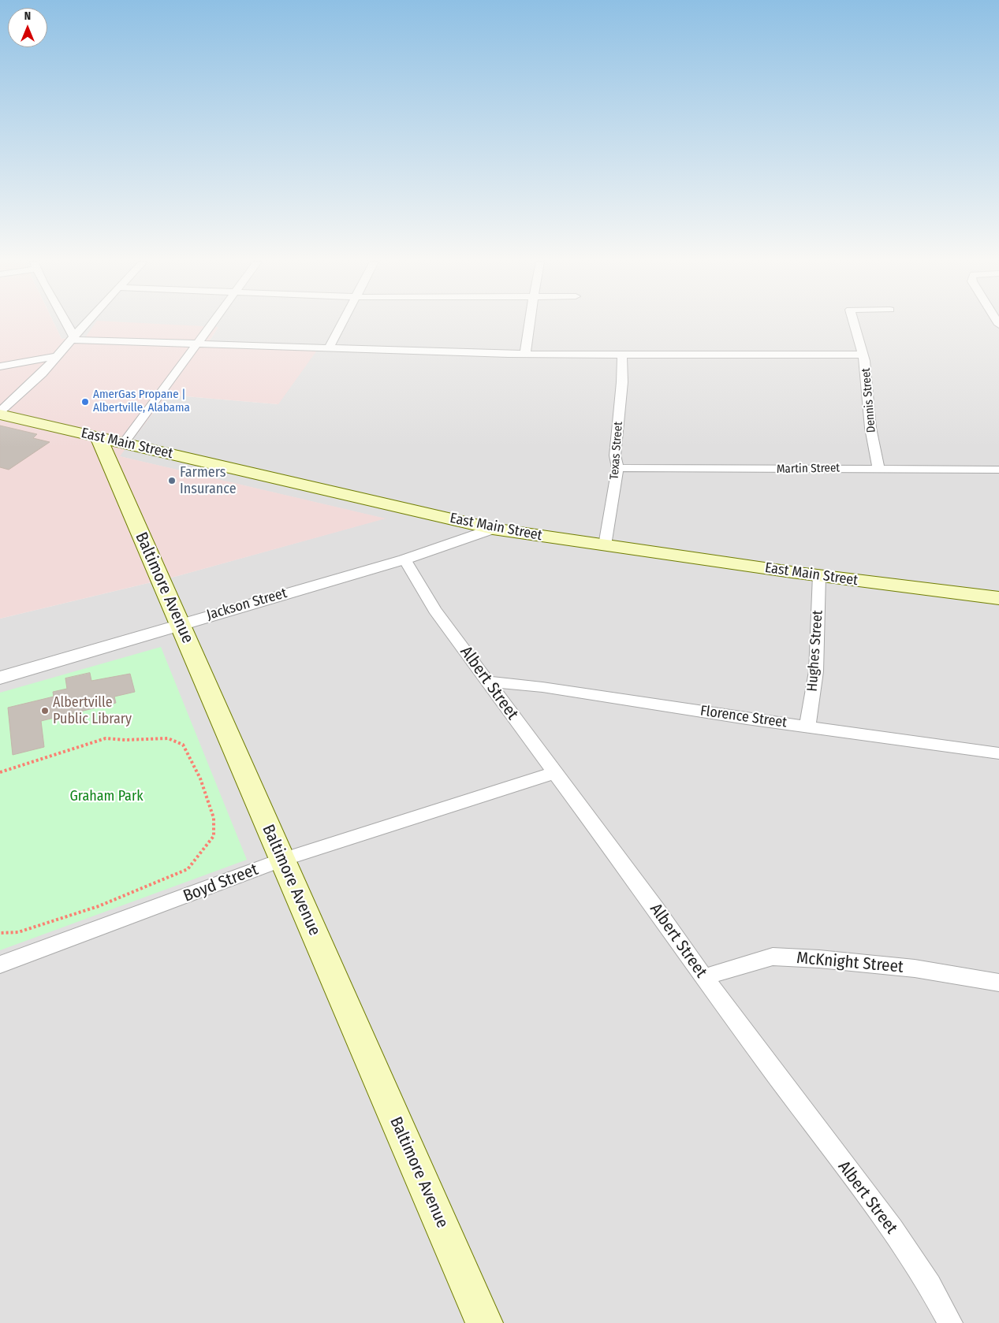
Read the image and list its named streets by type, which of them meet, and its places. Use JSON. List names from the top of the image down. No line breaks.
{"streets":{"main road":["East Main Street","Baltimore Avenue"],"street":["Dennis Street","Texas Street","Martin Street","Jackson Street","Hughes Street","Albert Street","Florence Street","Boyd Street","McKnight Street"]},"crossings":[["Dennis Street","Martin Street"],["East Main Street","Texas Street"],["East Main Street","Baltimore Avenue"],["East Main Street","Jackson Street"],["East Main Street","Hughes Street"],["Texas Street","Martin Street"],["Baltimore Avenue","Jackson Street"],["Baltimore Avenue","Boyd Street"],["Jackson Street","Albert Street"],["Hughes Street","Florence Street"],["Albert Street","Florence Street"],["Albert Street","Boyd Street"],["Albert Street","McKnight Street"]],"parks":["Graham Park"],"places":["AmerGas Propane | Albertville, Alabama","Farmers Insurance","Albertville Public Library"],"north":"top"}
